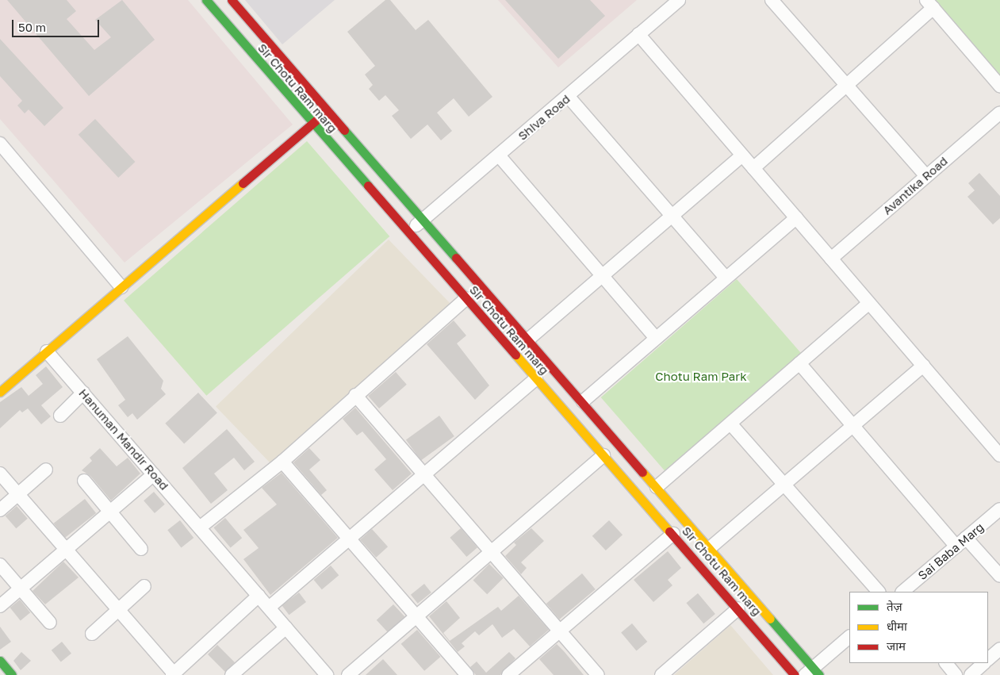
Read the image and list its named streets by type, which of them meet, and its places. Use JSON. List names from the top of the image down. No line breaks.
{"streets":{"street":["Sir Chotu Ram marg","Shiva Road","Avantika Road","Hanuman Mandir Road","Sai Baba Marg"]},"crossings":[["Sir Chotu Ram marg","Shiva Road"]],"parks":["Chotu Ram Park"],"legend":["तेज़","धीमा","जाम"],"scale_bar":"50 m"}
